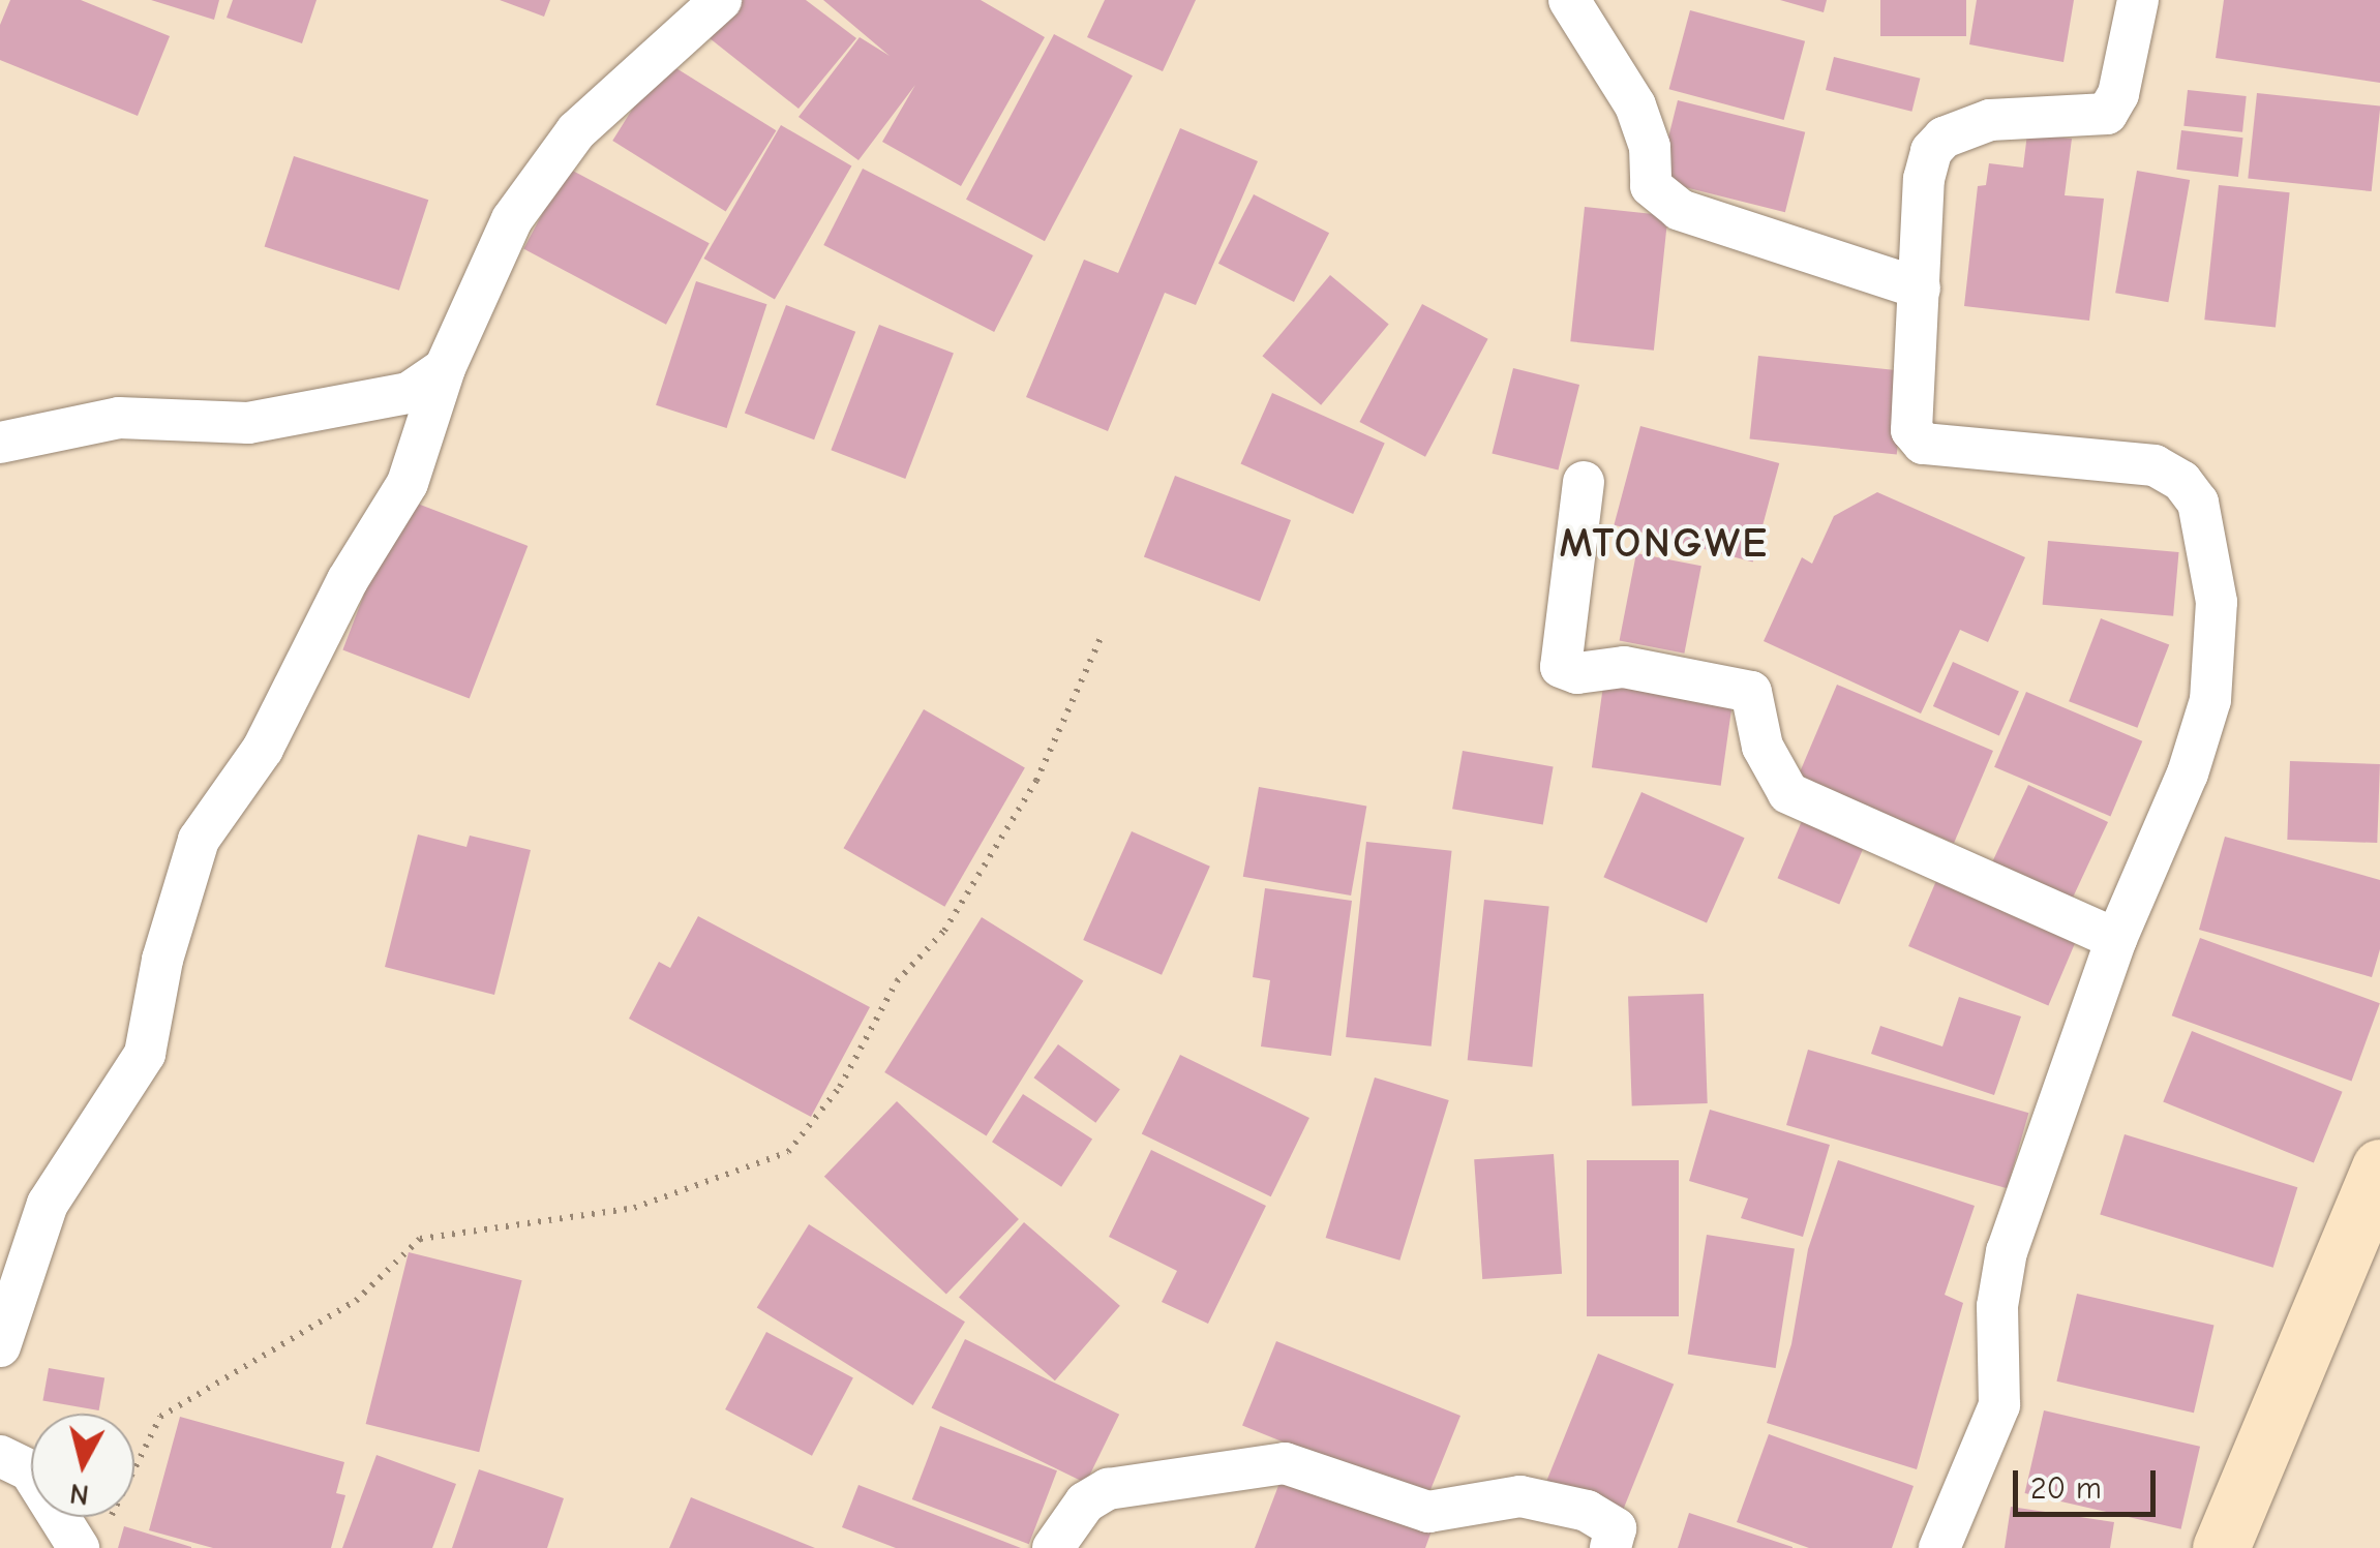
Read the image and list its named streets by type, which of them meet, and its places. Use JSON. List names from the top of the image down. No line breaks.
{"districts":["MTONGWE"],"scale_bar":"20 m","north":"bottom"}
